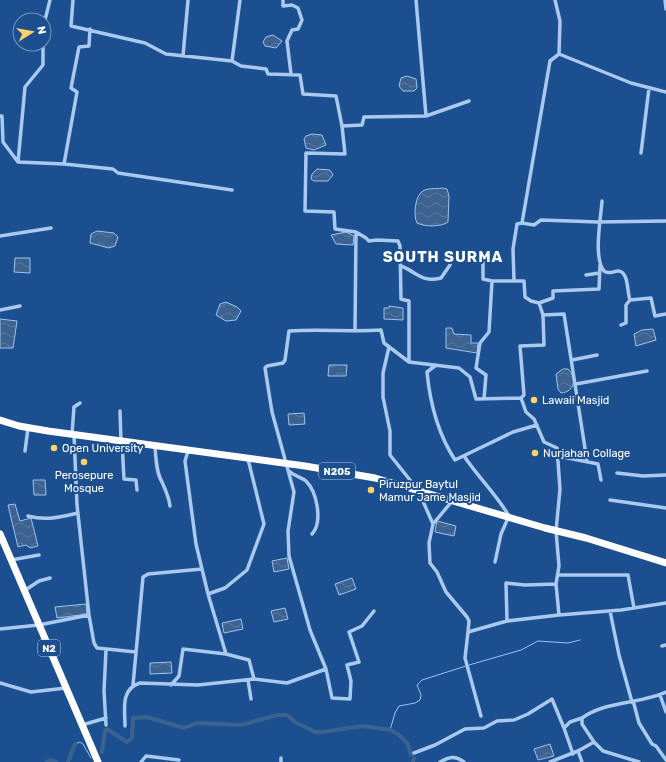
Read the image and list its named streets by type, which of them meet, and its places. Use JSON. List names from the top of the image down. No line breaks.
{"streets":{"highway":["N205","N2"]},"districts":["SOUTH SURMA"],"places":["Lawaii Masjid","Open University","Nurjahan Collage","Perosepure Mosque","Piruzpur Baytul Mamur Jame Masjid"],"north":"right"}
